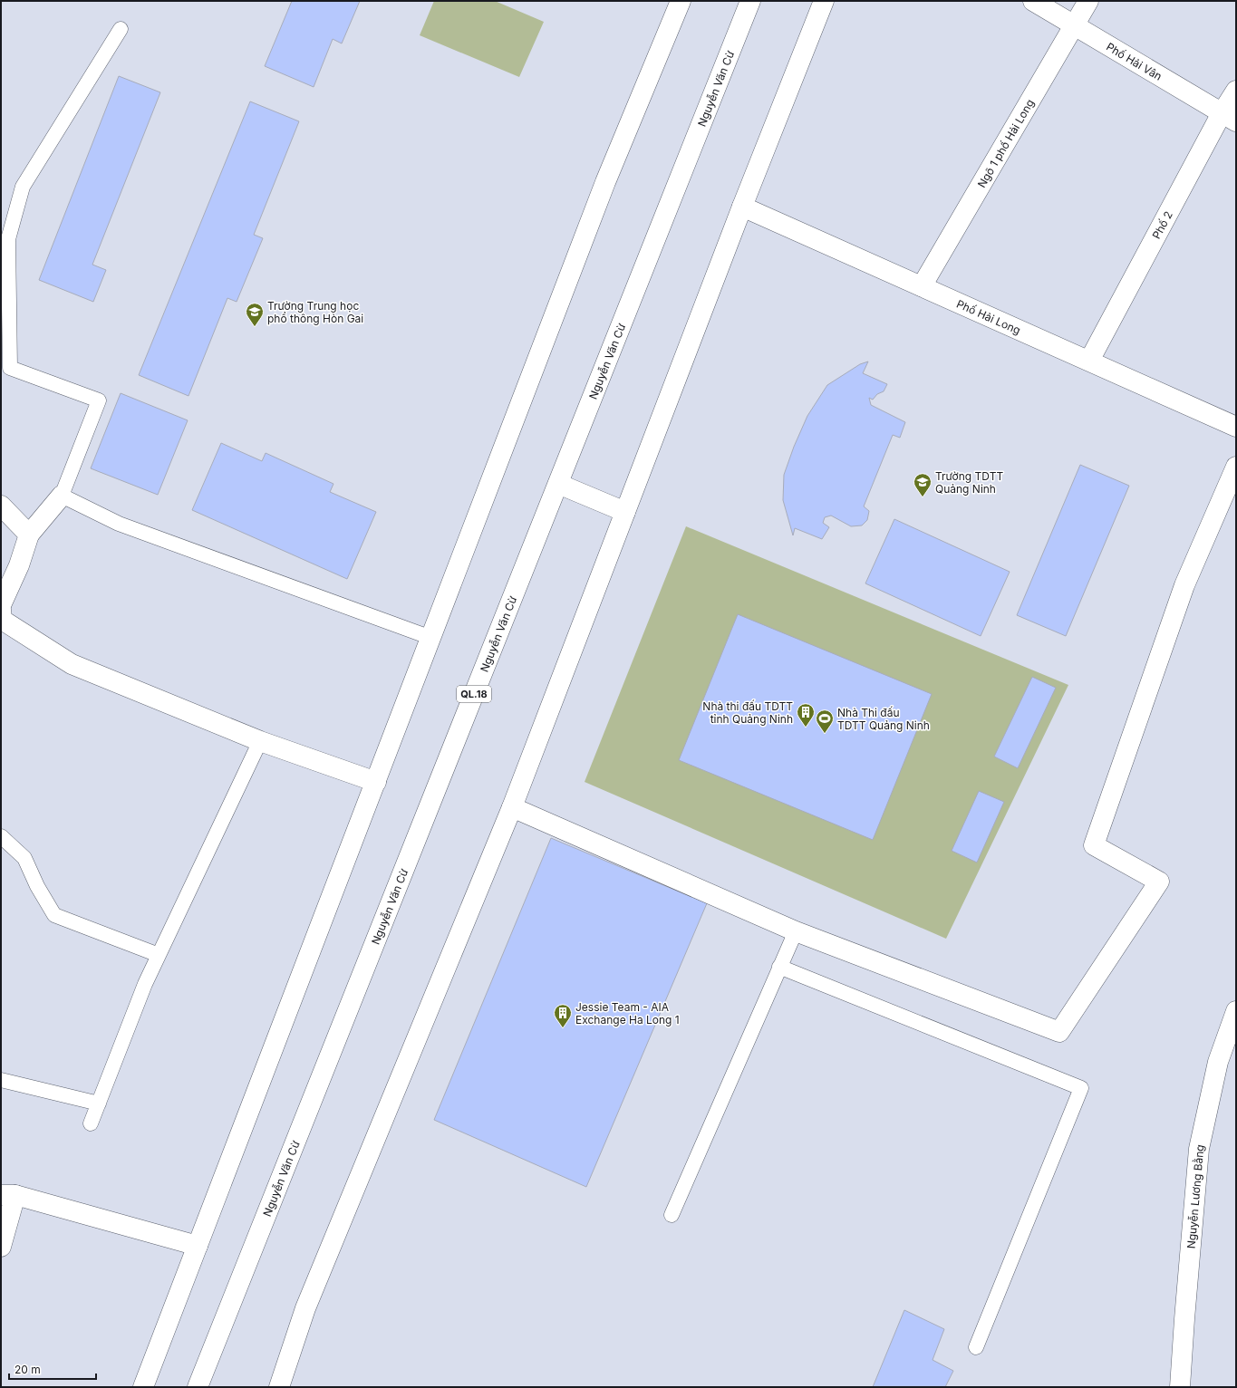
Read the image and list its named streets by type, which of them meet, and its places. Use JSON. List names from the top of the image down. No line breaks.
{"streets":{"street":["Phố Hải Vân","Nguyễn Văn Cừ","Ngõ 1 phố Hải Long","Phố 2","Phố Hải Long","QL.18","Nguyễn Lương Bằng"]},"crossings":[["Phố Hải Vân","Ngõ 1 phố Hải Long"],["Phố Hải Vân","Phố 2"],["Ngõ 1 phố Hải Long","Phố Hải Long"],["Phố 2","Phố Hải Long"]],"places":{"school or university":["Trường Trung học phổ thông Hòn Gai","Trường TDTT Quảng Ninh"],"building":["Nhà thi đấu TDTT tỉnh Quảng Ninh","Jessie Team - AIA Exchange Ha Long 1"],"sports":["Nhà Thi đấu TDTT Quảng Ninh"]},"scale_bar":"20 m"}
